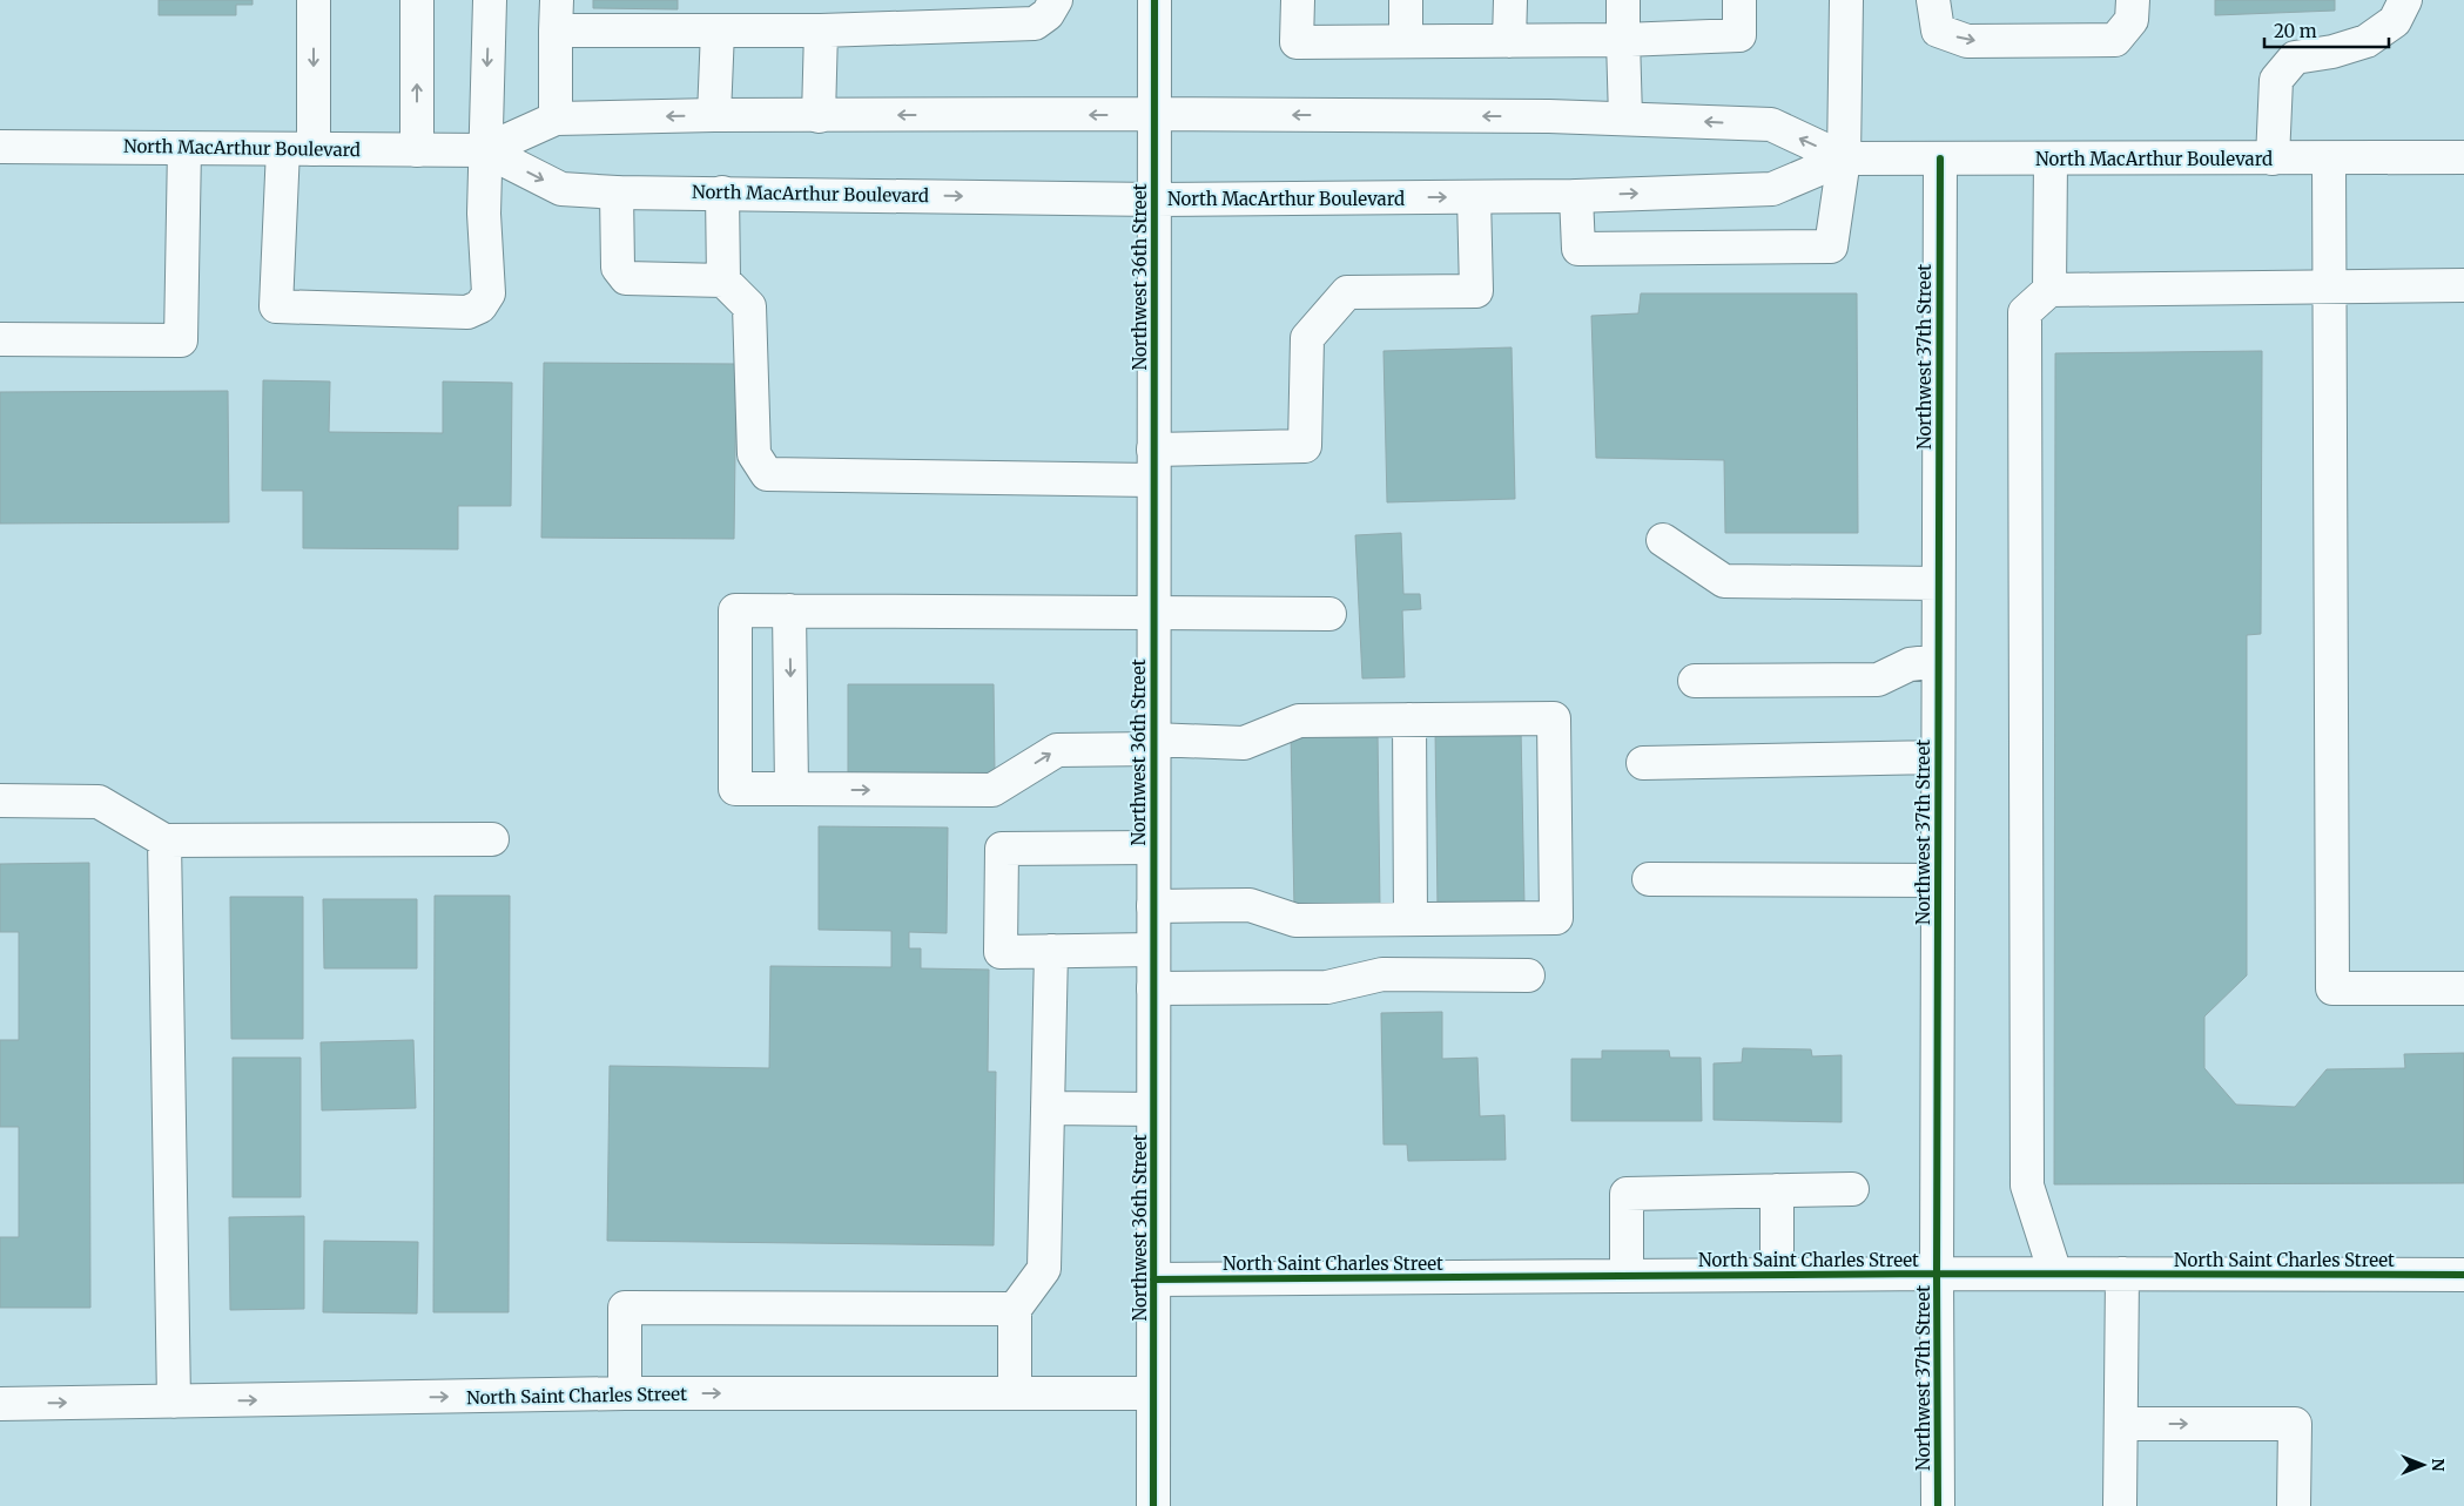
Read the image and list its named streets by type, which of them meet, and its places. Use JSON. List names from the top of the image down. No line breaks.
{"streets":{"main road":["North MacArthur Boulevard","Northwest 36th Street","Northwest 37th Street","North Saint Charles Street"]},"crossings":[["North MacArthur Boulevard","Northwest 36th Street"],["North MacArthur Boulevard","Northwest 37th Street"],["Northwest 36th Street","North Saint Charles Street"],["Northwest 37th Street","North Saint Charles Street"]],"one_way":["North Saint Charles Street"],"scale_bar":"20 m","north":"right"}
